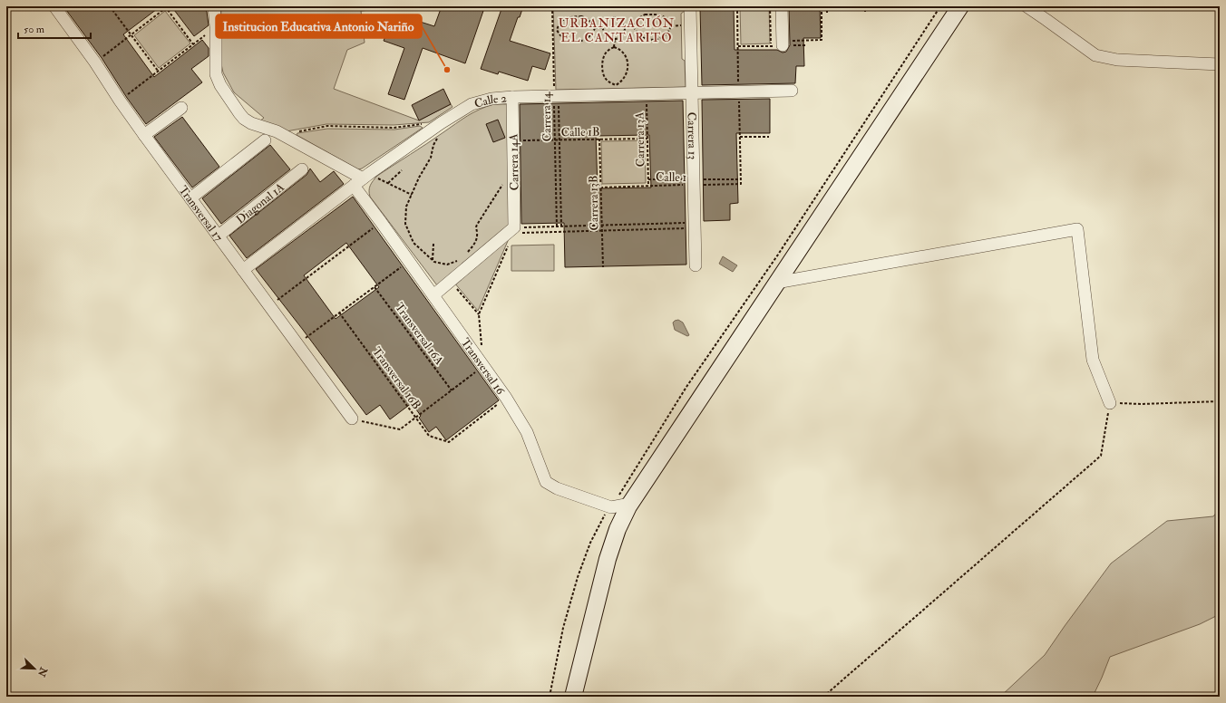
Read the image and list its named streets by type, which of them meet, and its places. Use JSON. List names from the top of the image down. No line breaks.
{"streets":{"street":["Calle 2","Carrera 13","Carrera 14A","Diagonal 1A","Transversal 17","Transversal 16"],"path":["Carrera 14","Calle 1B","Carrera 13A","Calle 1","Carrera 13B","Transversal 16A","Transversal 16B"]},"crossings":[["Calle 2","Carrera 14"],["Calle 2","Carrera 13"],["Calle 2","Carrera 13A"],["Calle 2","Carrera 14A"],["Calle 2","Transversal 17"],["Calle 2","Transversal 16"],["Carrera 14","Calle 1B"],["Calle 1B","Carrera 13A"],["Calle 1B","Carrera 14A"],["Calle 1B","Carrera 13B"],["Carrera 13","Calle 1"],["Carrera 13A","Calle 1"],["Calle 1","Carrera 13B"],["Diagonal 1A","Transversal 17"],["Transversal 16","Transversal 16B"]],"districts":["URBANIZACIÓN EL CANTARITO"],"places":["Institucion Educativa Antonio Nariño"],"scale_bar":"50 m","north":"bottom right"}
